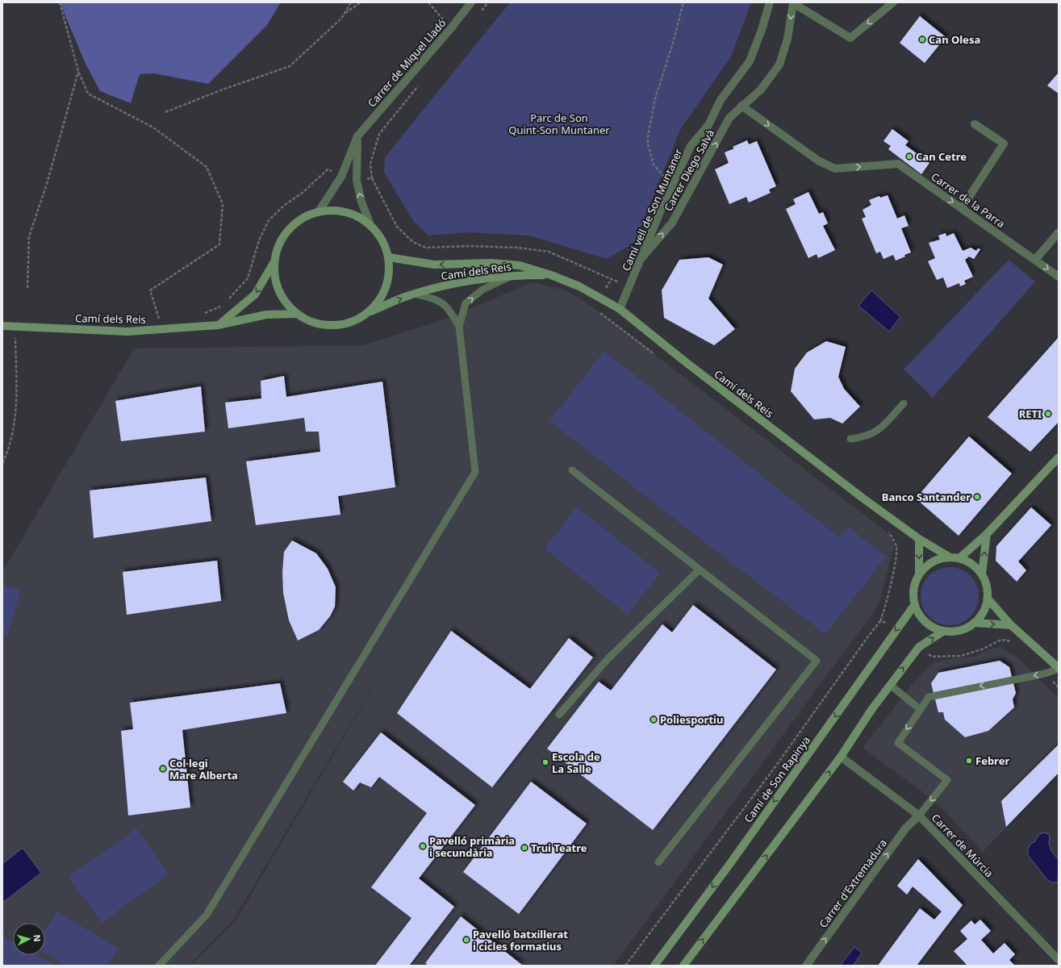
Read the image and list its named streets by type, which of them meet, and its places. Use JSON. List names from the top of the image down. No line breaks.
{"streets":{"street":["Carrer de Miquel Lladó","Carrer Diego Salvà","Carrer de la Parra","Camí vell de Son Muntaner","Camí dels Reis","Camí de Son Rapinya","Carrer de Múrcia","Carrer d'Extremadura"]},"crossings":[["Carrer Diego Salvà","Carrer de la Parra"],["Carrer Diego Salvà","Camí vell de Son Muntaner"],["Camí vell de Son Muntaner","Camí dels Reis"],["Camí dels Reis","Camí de Son Rapinya"],["Carrer de Múrcia","Carrer d'Extremadura"]],"one_way":["Carrer de la Parra","Carrer d'Extremadura"],"parks":["Parc de Son Quint-Son Muntaner"],"places":["Can Olesa","Can Cetre","RETI","Banco Santander","Poliesportiu","Febrer","Escola de La Salle","Col·legi Mare Alberta","Pavelló primària i secundària","Trui Teatre","Pavelló batxillerat i cicles formatius"],"north":"right"}
